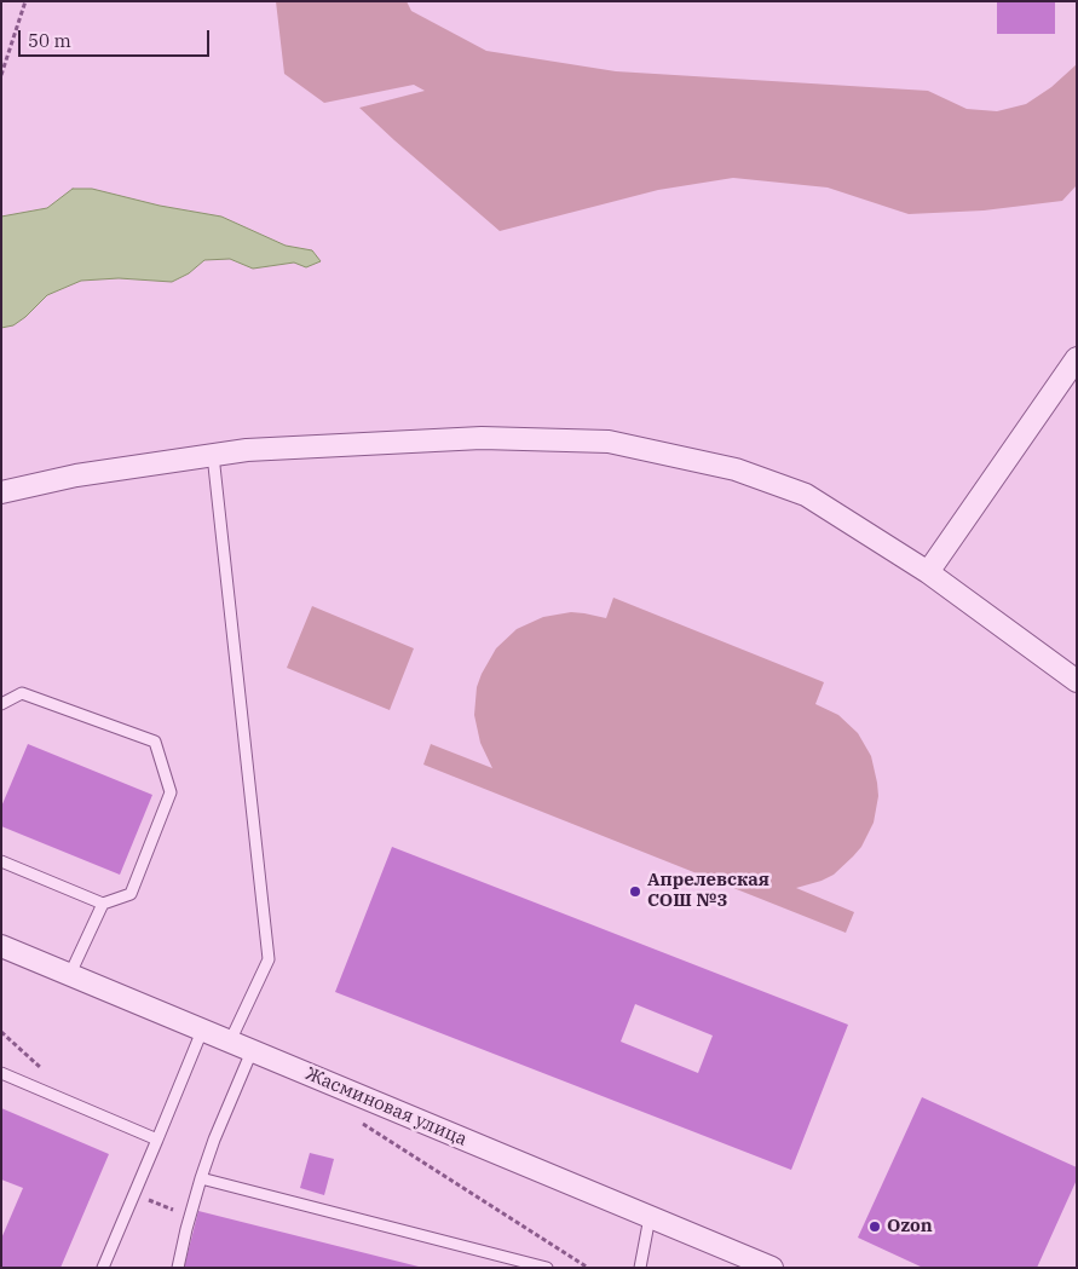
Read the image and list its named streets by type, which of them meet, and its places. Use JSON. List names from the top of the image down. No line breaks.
{"streets":{"street":["Жасминовая улица"]},"places":["Апрелевская СОШ №3","Ozon"],"scale_bar":"50 m"}
